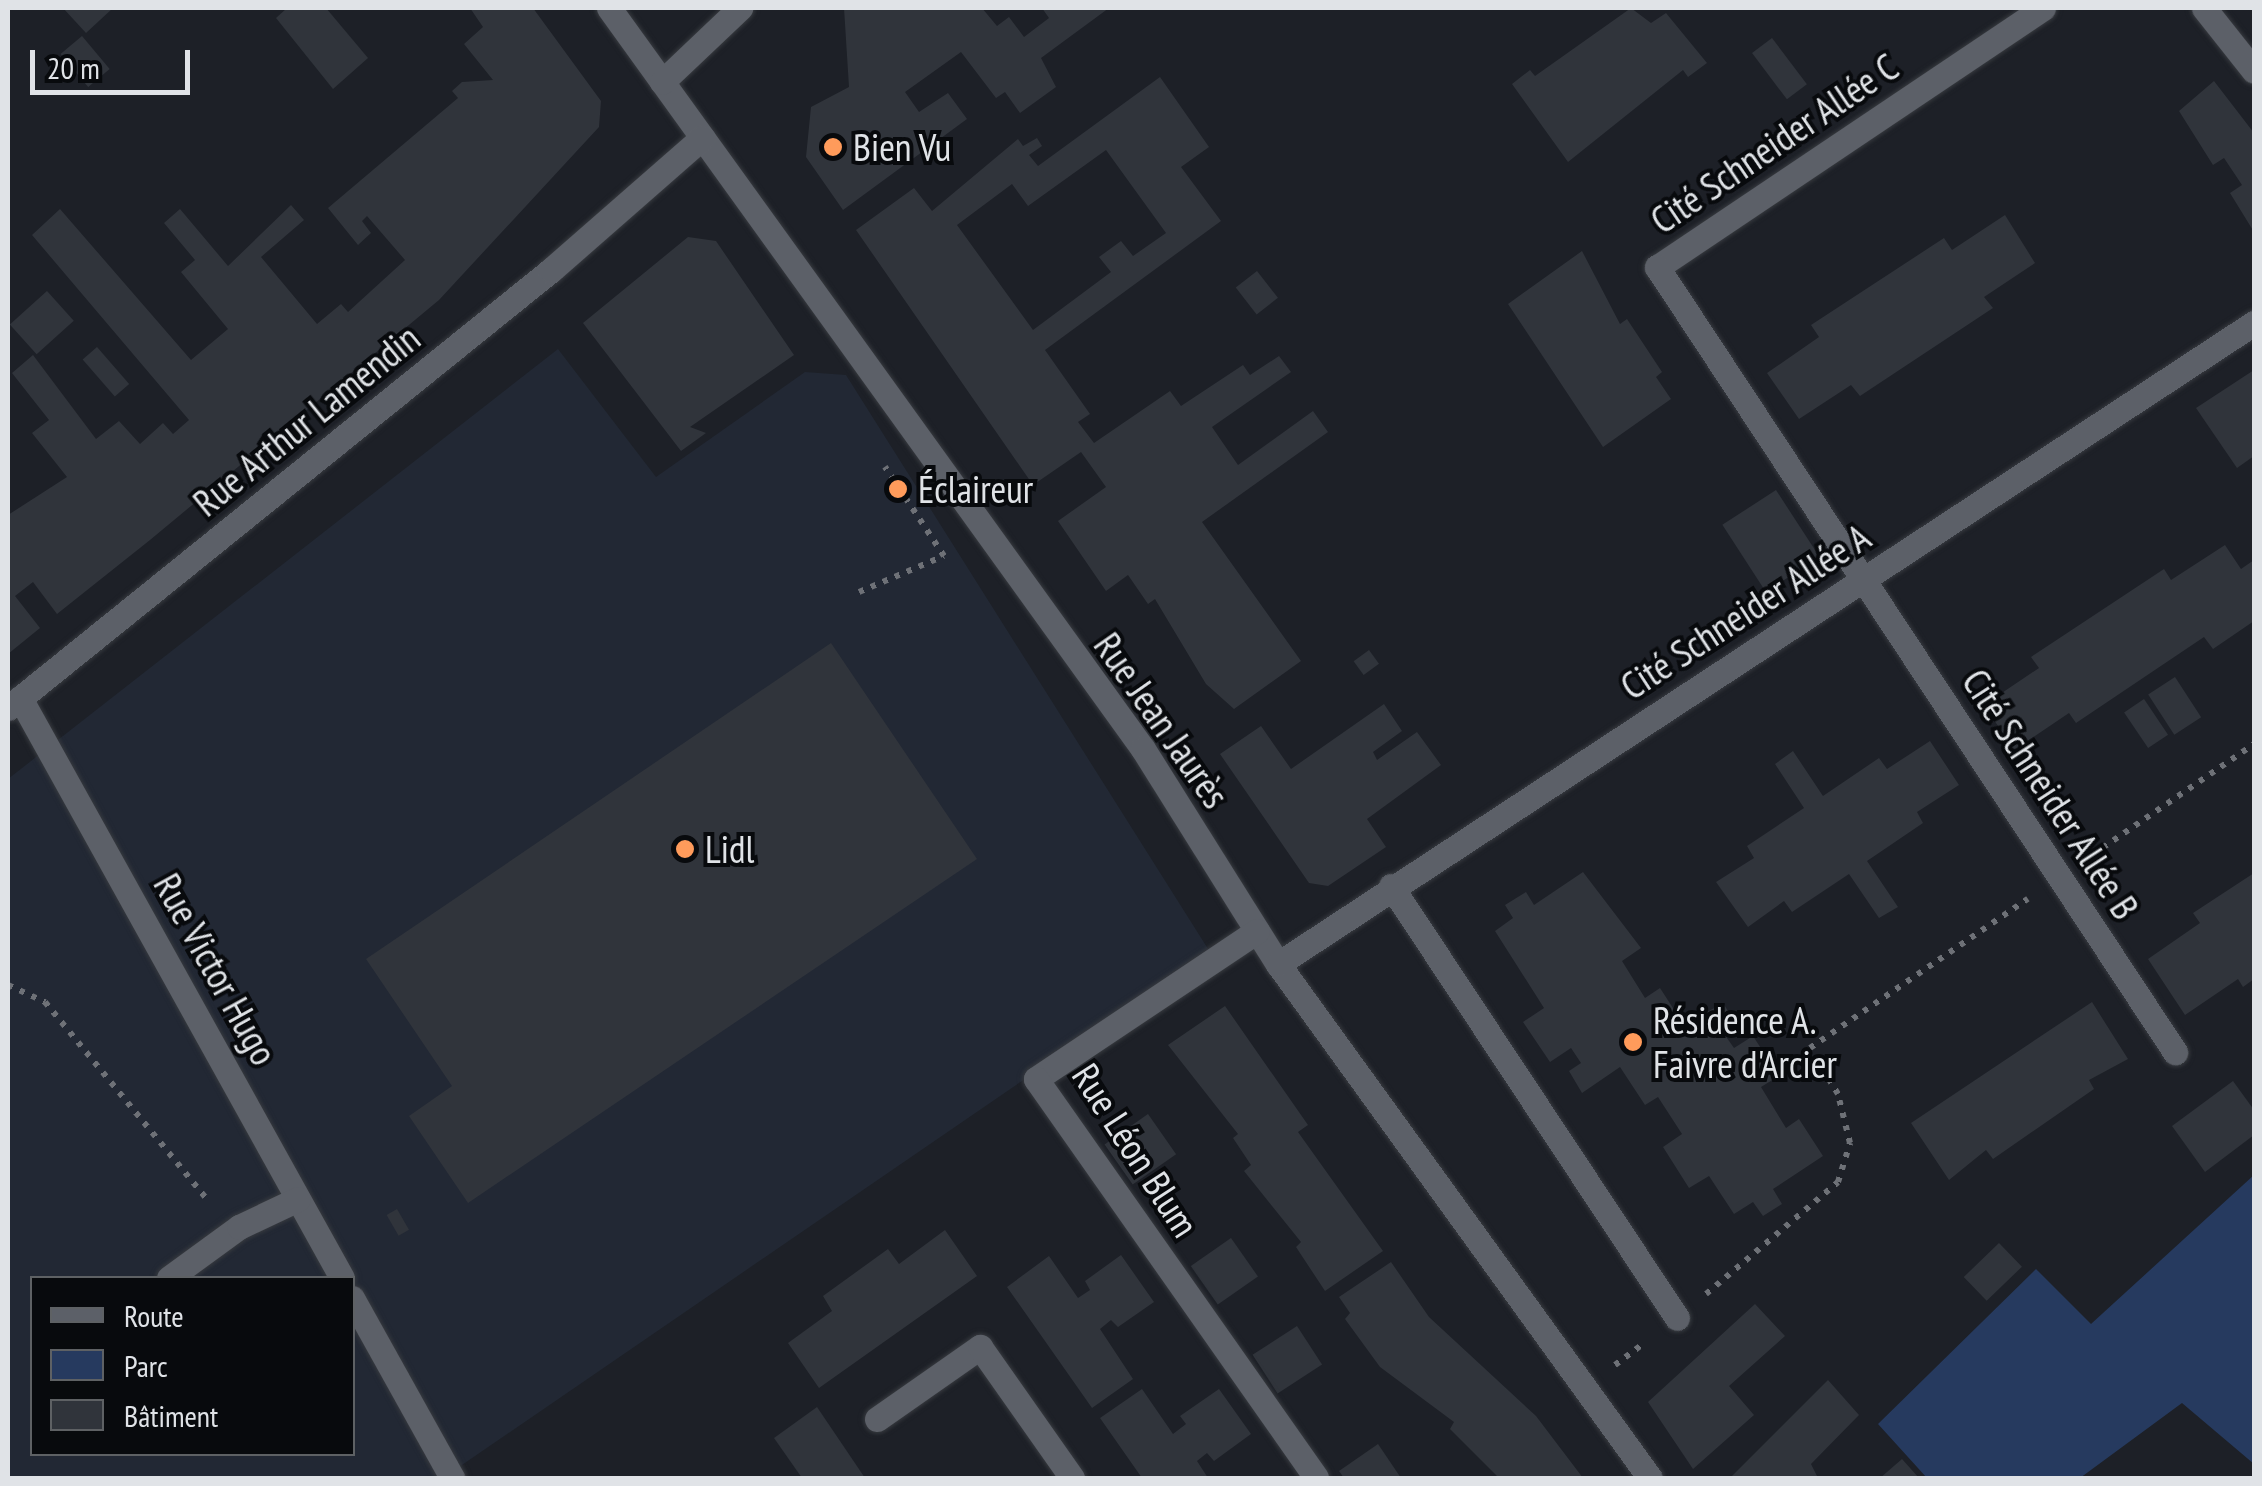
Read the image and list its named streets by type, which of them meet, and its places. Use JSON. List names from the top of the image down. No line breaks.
{"streets":{"street":["Cité Schneider Allée C","Rue Arthur Lamendin","Cité Schneider Allée A","Rue Jean Jaurès","Cité Schneider Allée B","Rue Victor Hugo","Rue Léon Blum"]},"crossings":[["Cité Schneider Allée C","Cité Schneider Allée A"],["Cité Schneider Allée C","Cité Schneider Allée B"],["Rue Arthur Lamendin","Rue Jean Jaurès"],["Rue Arthur Lamendin","Rue Victor Hugo"],["Cité Schneider Allée A","Rue Jean Jaurès"],["Cité Schneider Allée A","Cité Schneider Allée B"],["Rue Jean Jaurès","Rue Léon Blum"]],"places":["Bien Vu","Éclaireur","Lidl","Résidence A. Faivre d'Arcier"],"legend":["Route","Parc","Bâtiment"],"scale_bar":"20 m"}
